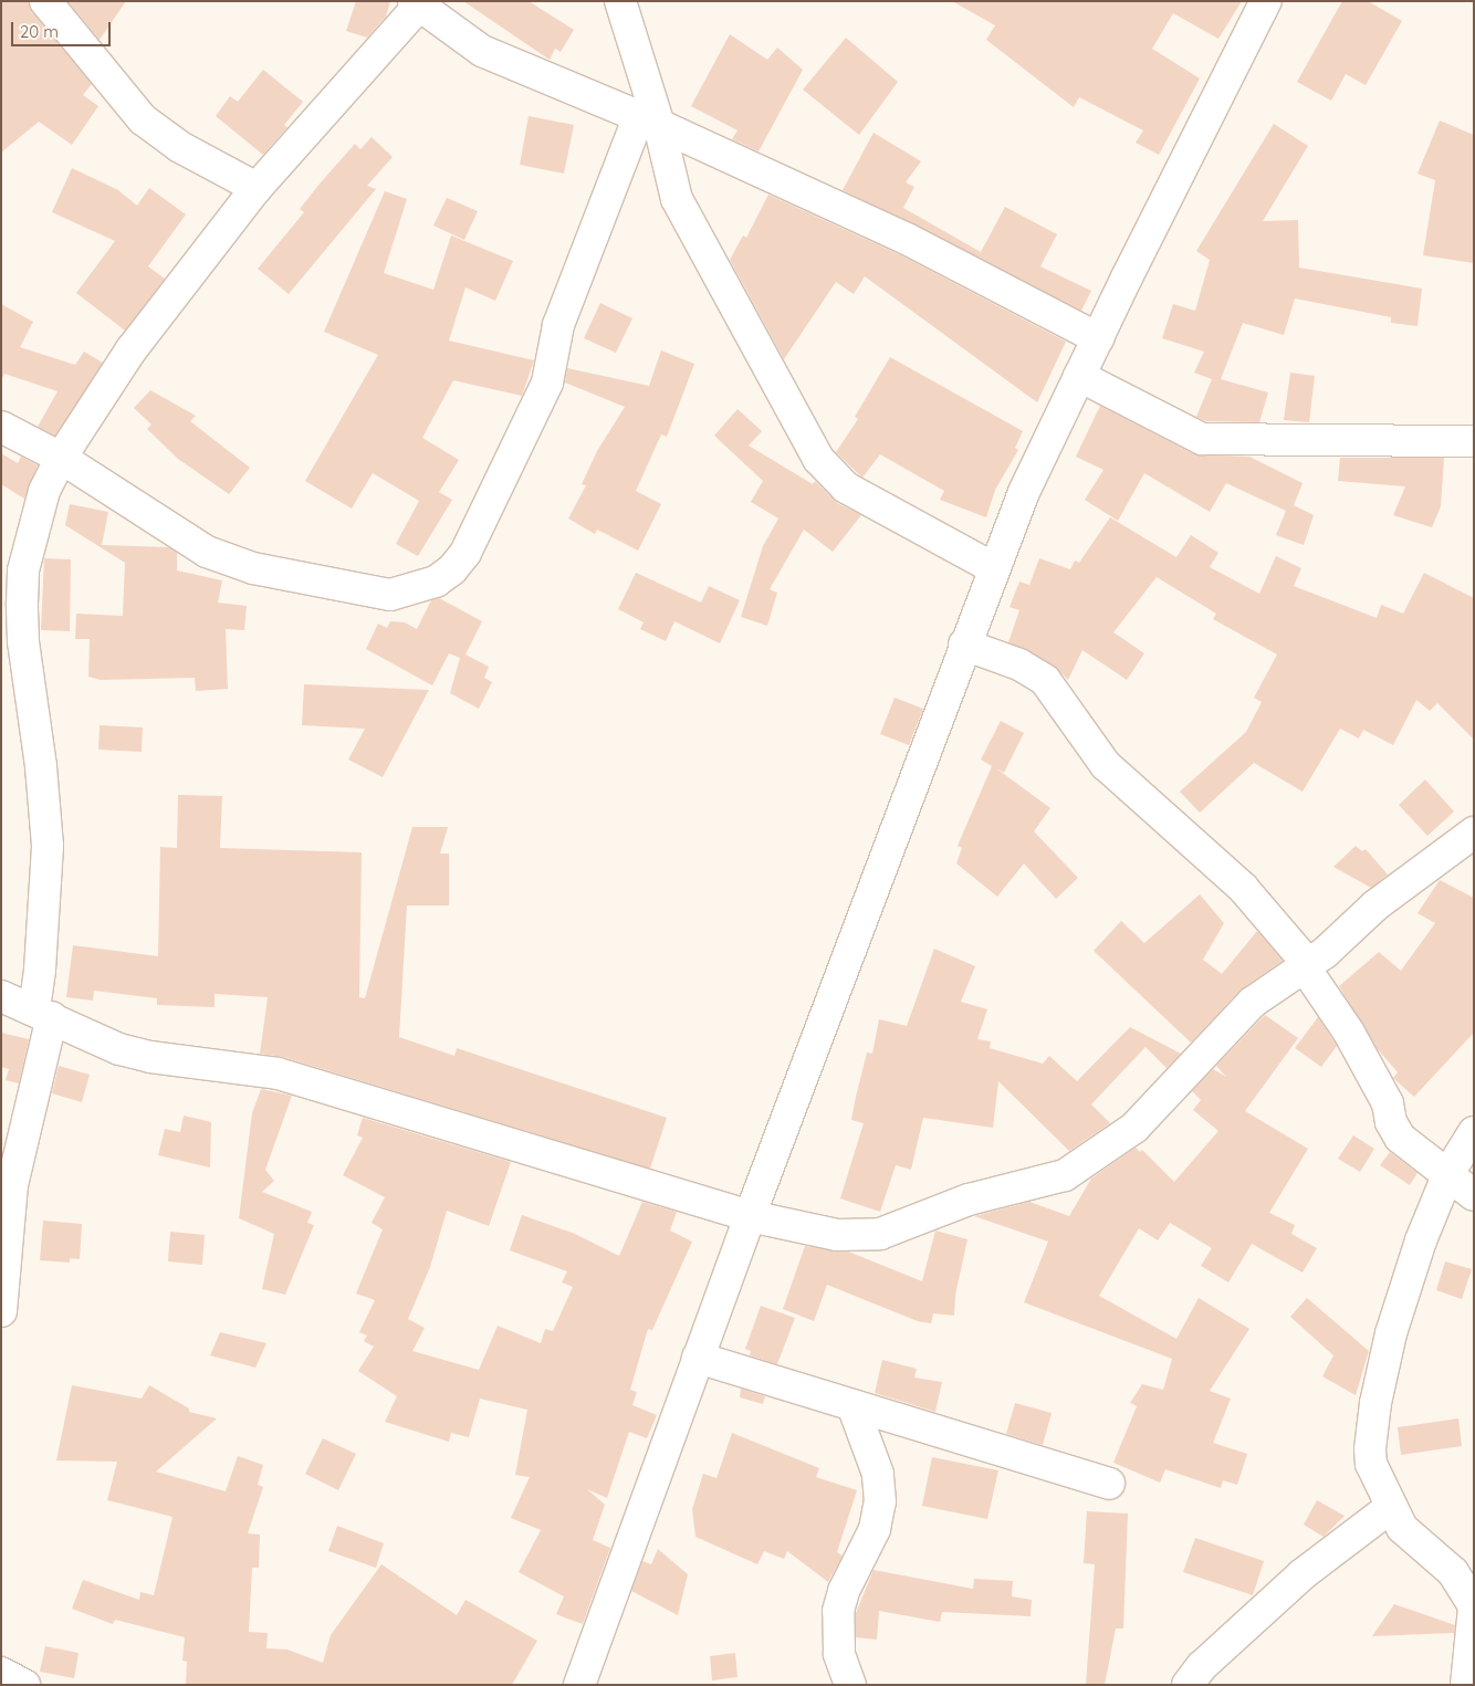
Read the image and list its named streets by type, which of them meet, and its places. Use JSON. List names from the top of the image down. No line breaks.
{"scale_bar":"20 m"}
